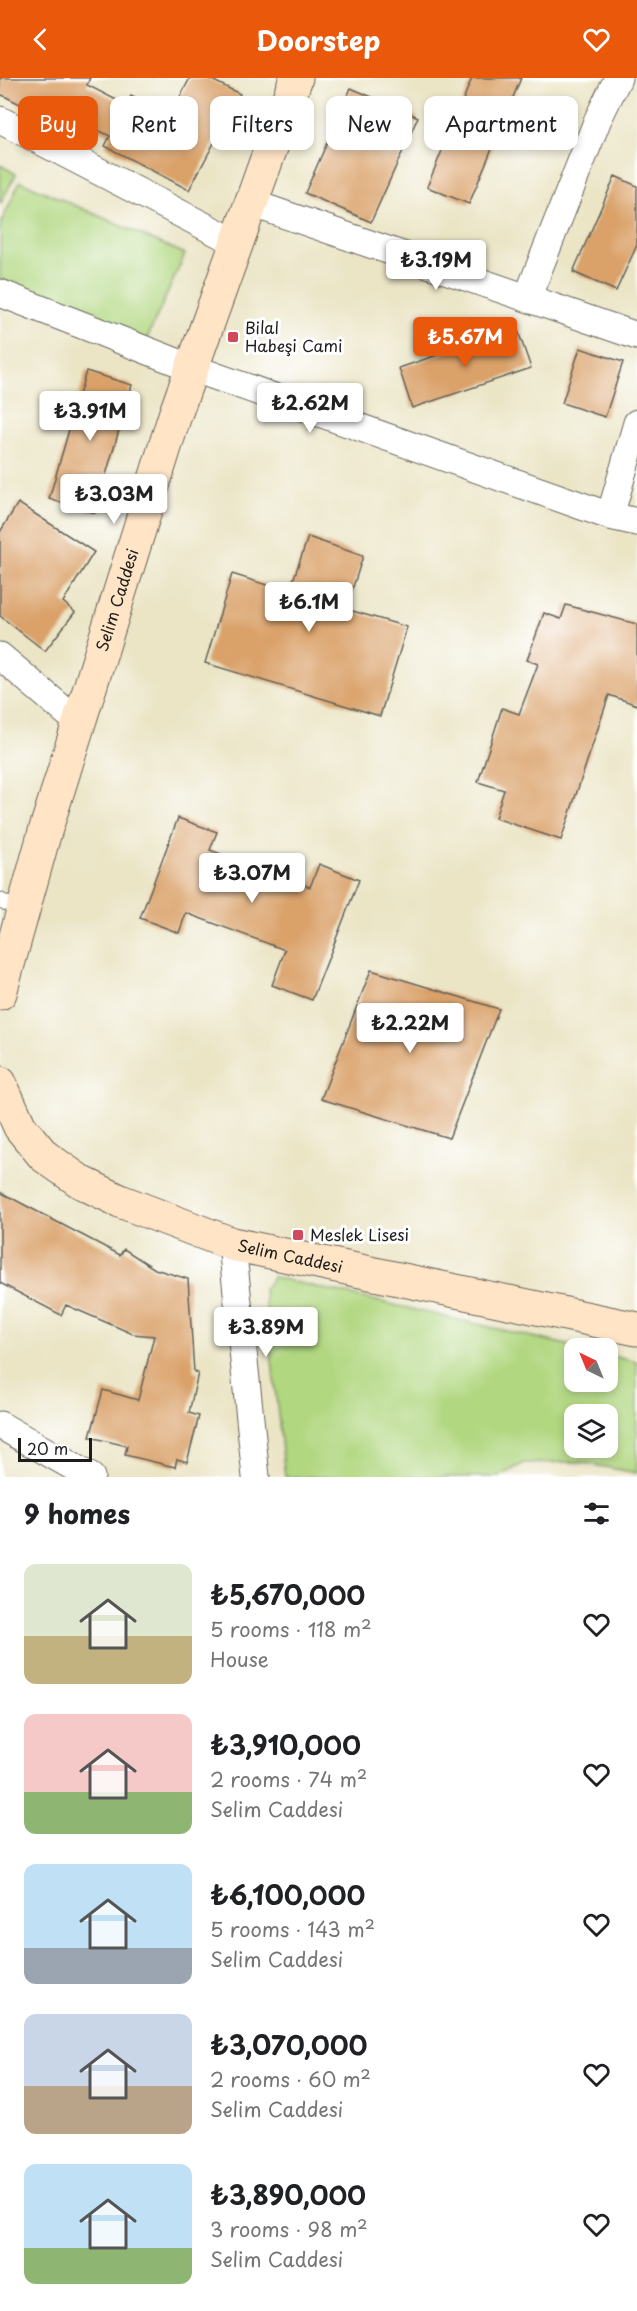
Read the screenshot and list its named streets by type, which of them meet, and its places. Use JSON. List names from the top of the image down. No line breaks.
{"streets":{"main road":["Selim Caddesi"]},"places":{"transit":["Bilal Habeşi Cami","Meslek Lisesi"]},"scale_bar":"20 m","north":"top left","page":{"header":"Doorstep","chip":["Buy","Rent","Filters","New","Apartment"],"price":["₺3.19M","₺5.67M","₺2.62M","₺3.91M","₺3.03M","₺6.1M","₺3.07M","₺2.22M","₺3.89M"],"scale":"20 m","heading":"9 homes","list":[{"name":"₺5,670,000","note":"5 rooms · 118 m² · House"},{"name":"₺3,910,000","note":"2 rooms · 74 m² · Selim Caddesi"},{"name":"₺6,100,000","note":"5 rooms · 143 m² · Selim Caddesi"},{"name":"₺3,070,000","note":"2 rooms · 60 m² · Selim Caddesi"},{"name":"₺3,890,000","note":"3 rooms · 98 m² · Selim Caddesi"}]}}
